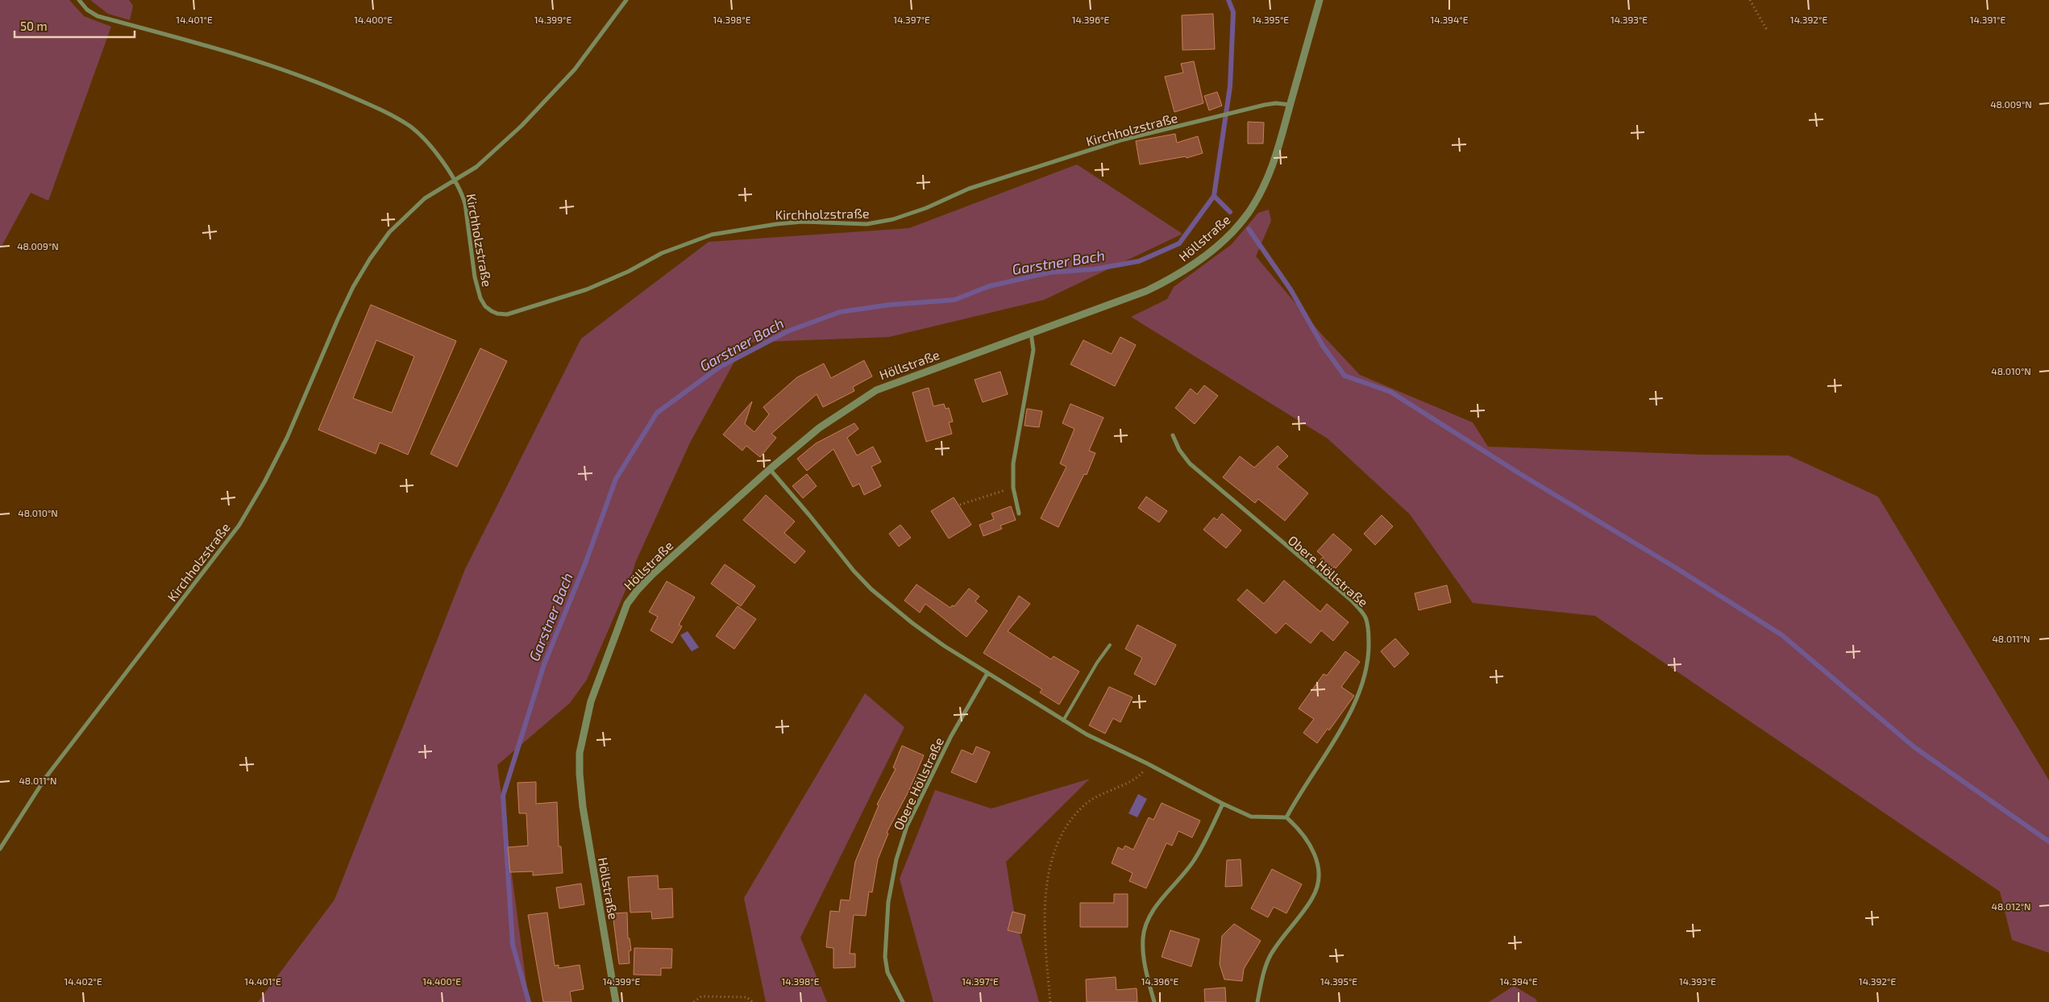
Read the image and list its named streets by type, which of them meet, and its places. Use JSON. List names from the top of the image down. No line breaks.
{"streets":{"street":["Kirchholzstraße","Höllstraße","Obere Höllstraße"]},"crossings":[["Kirchholzstraße","Höllstraße"]],"water":["Garstner Bach"],"scale_bar":"50 m","coordinates":["14.401°E","14.400°E","14.399°E","14.398°E","14.397°E","14.396°E","14.395°E","14.394°E","14.393°E","14.392°E","14.391°E","48.009°N","48.010°N","48.011°N","48.012°N","14.402°E"]}
